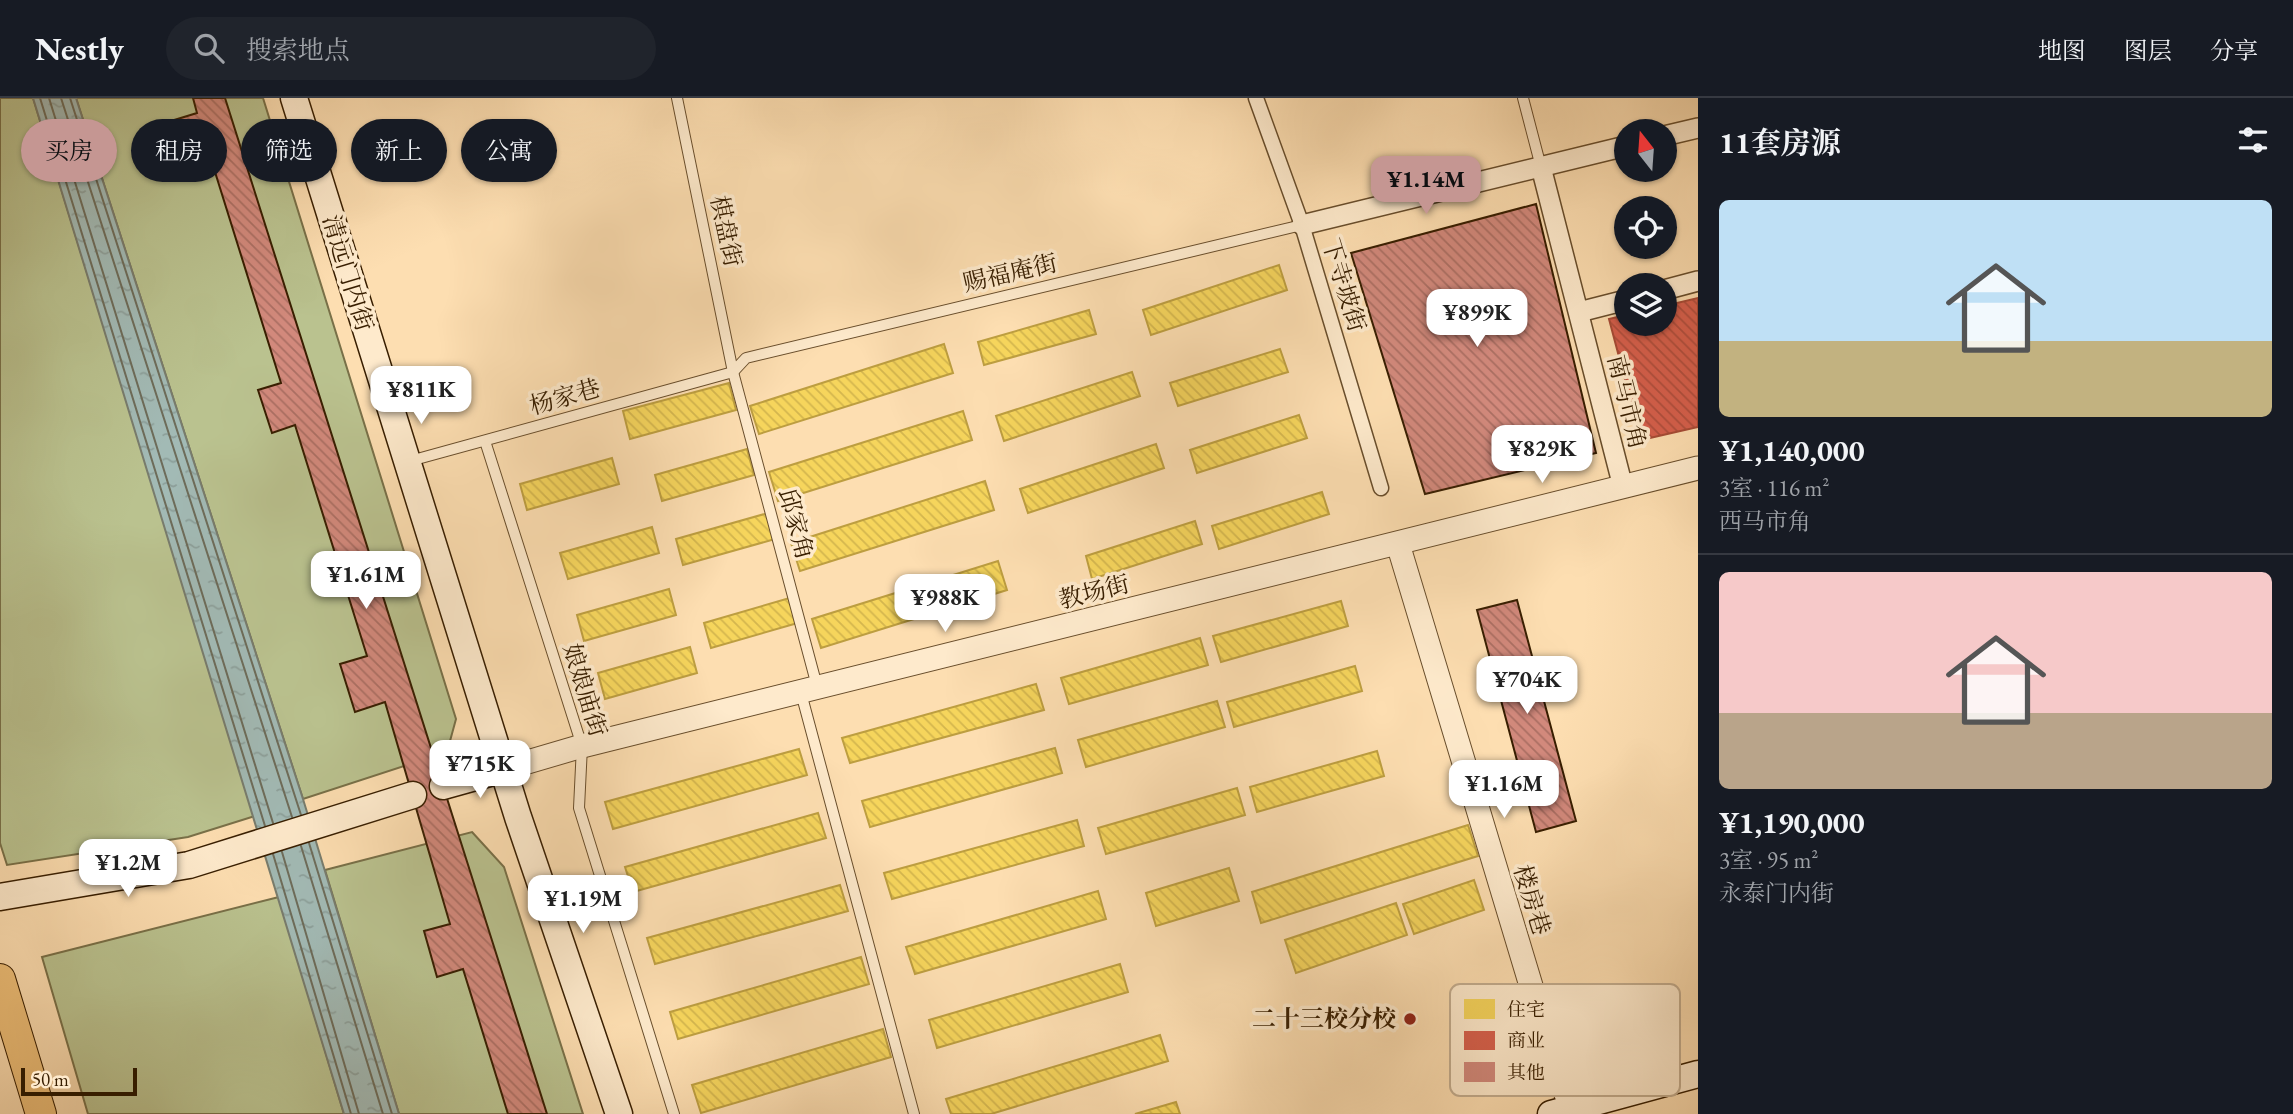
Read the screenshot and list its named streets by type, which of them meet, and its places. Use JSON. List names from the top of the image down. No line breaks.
{"streets":{"main road":["清远门内街"],"street":["下寺坡街","南马市角","教场街","楼房巷"],"lane":["棋盘街","赐福庵街","杨家巷","邱家角","娘娘庙街"]},"crossings":[["棋盘街","赐福庵街"],["棋盘街","杨家巷"],["棋盘街","邱家角"],["清远门内街","杨家巷"],["清远门内街","教场街"],["赐福庵街","下寺坡街"],["赐福庵街","杨家巷"],["赐福庵街","邱家角"],["杨家巷","邱家角"],["杨家巷","娘娘庙街"],["南马市角","教场街"],["邱家角","教场街"],["教场街","娘娘庙街"],["教场街","楼房巷"]],"places":["二十三校分校"],"legend":["住宅","商业","其他"],"scale_bar":"50 m","north":"top","page":{"header":"Nestly","search":"搜索地点","nav":["地图","图层","分享"],"heading":"11套房源","chip":["买房","租房","筛选","新上","公寓"],"price":["¥1.14M","¥899K","¥811K","¥829K","¥1.61M","¥988K","¥704K","¥715K","¥1.16M","¥1.2M","¥1.19M"],"list":[{"name":"¥1,140,000","note":"3室 · 116 m² · 西马市角"},{"name":"¥1,190,000","note":"3室 · 95 m² · 永泰门内街"}],"scale":"50 m"}}
